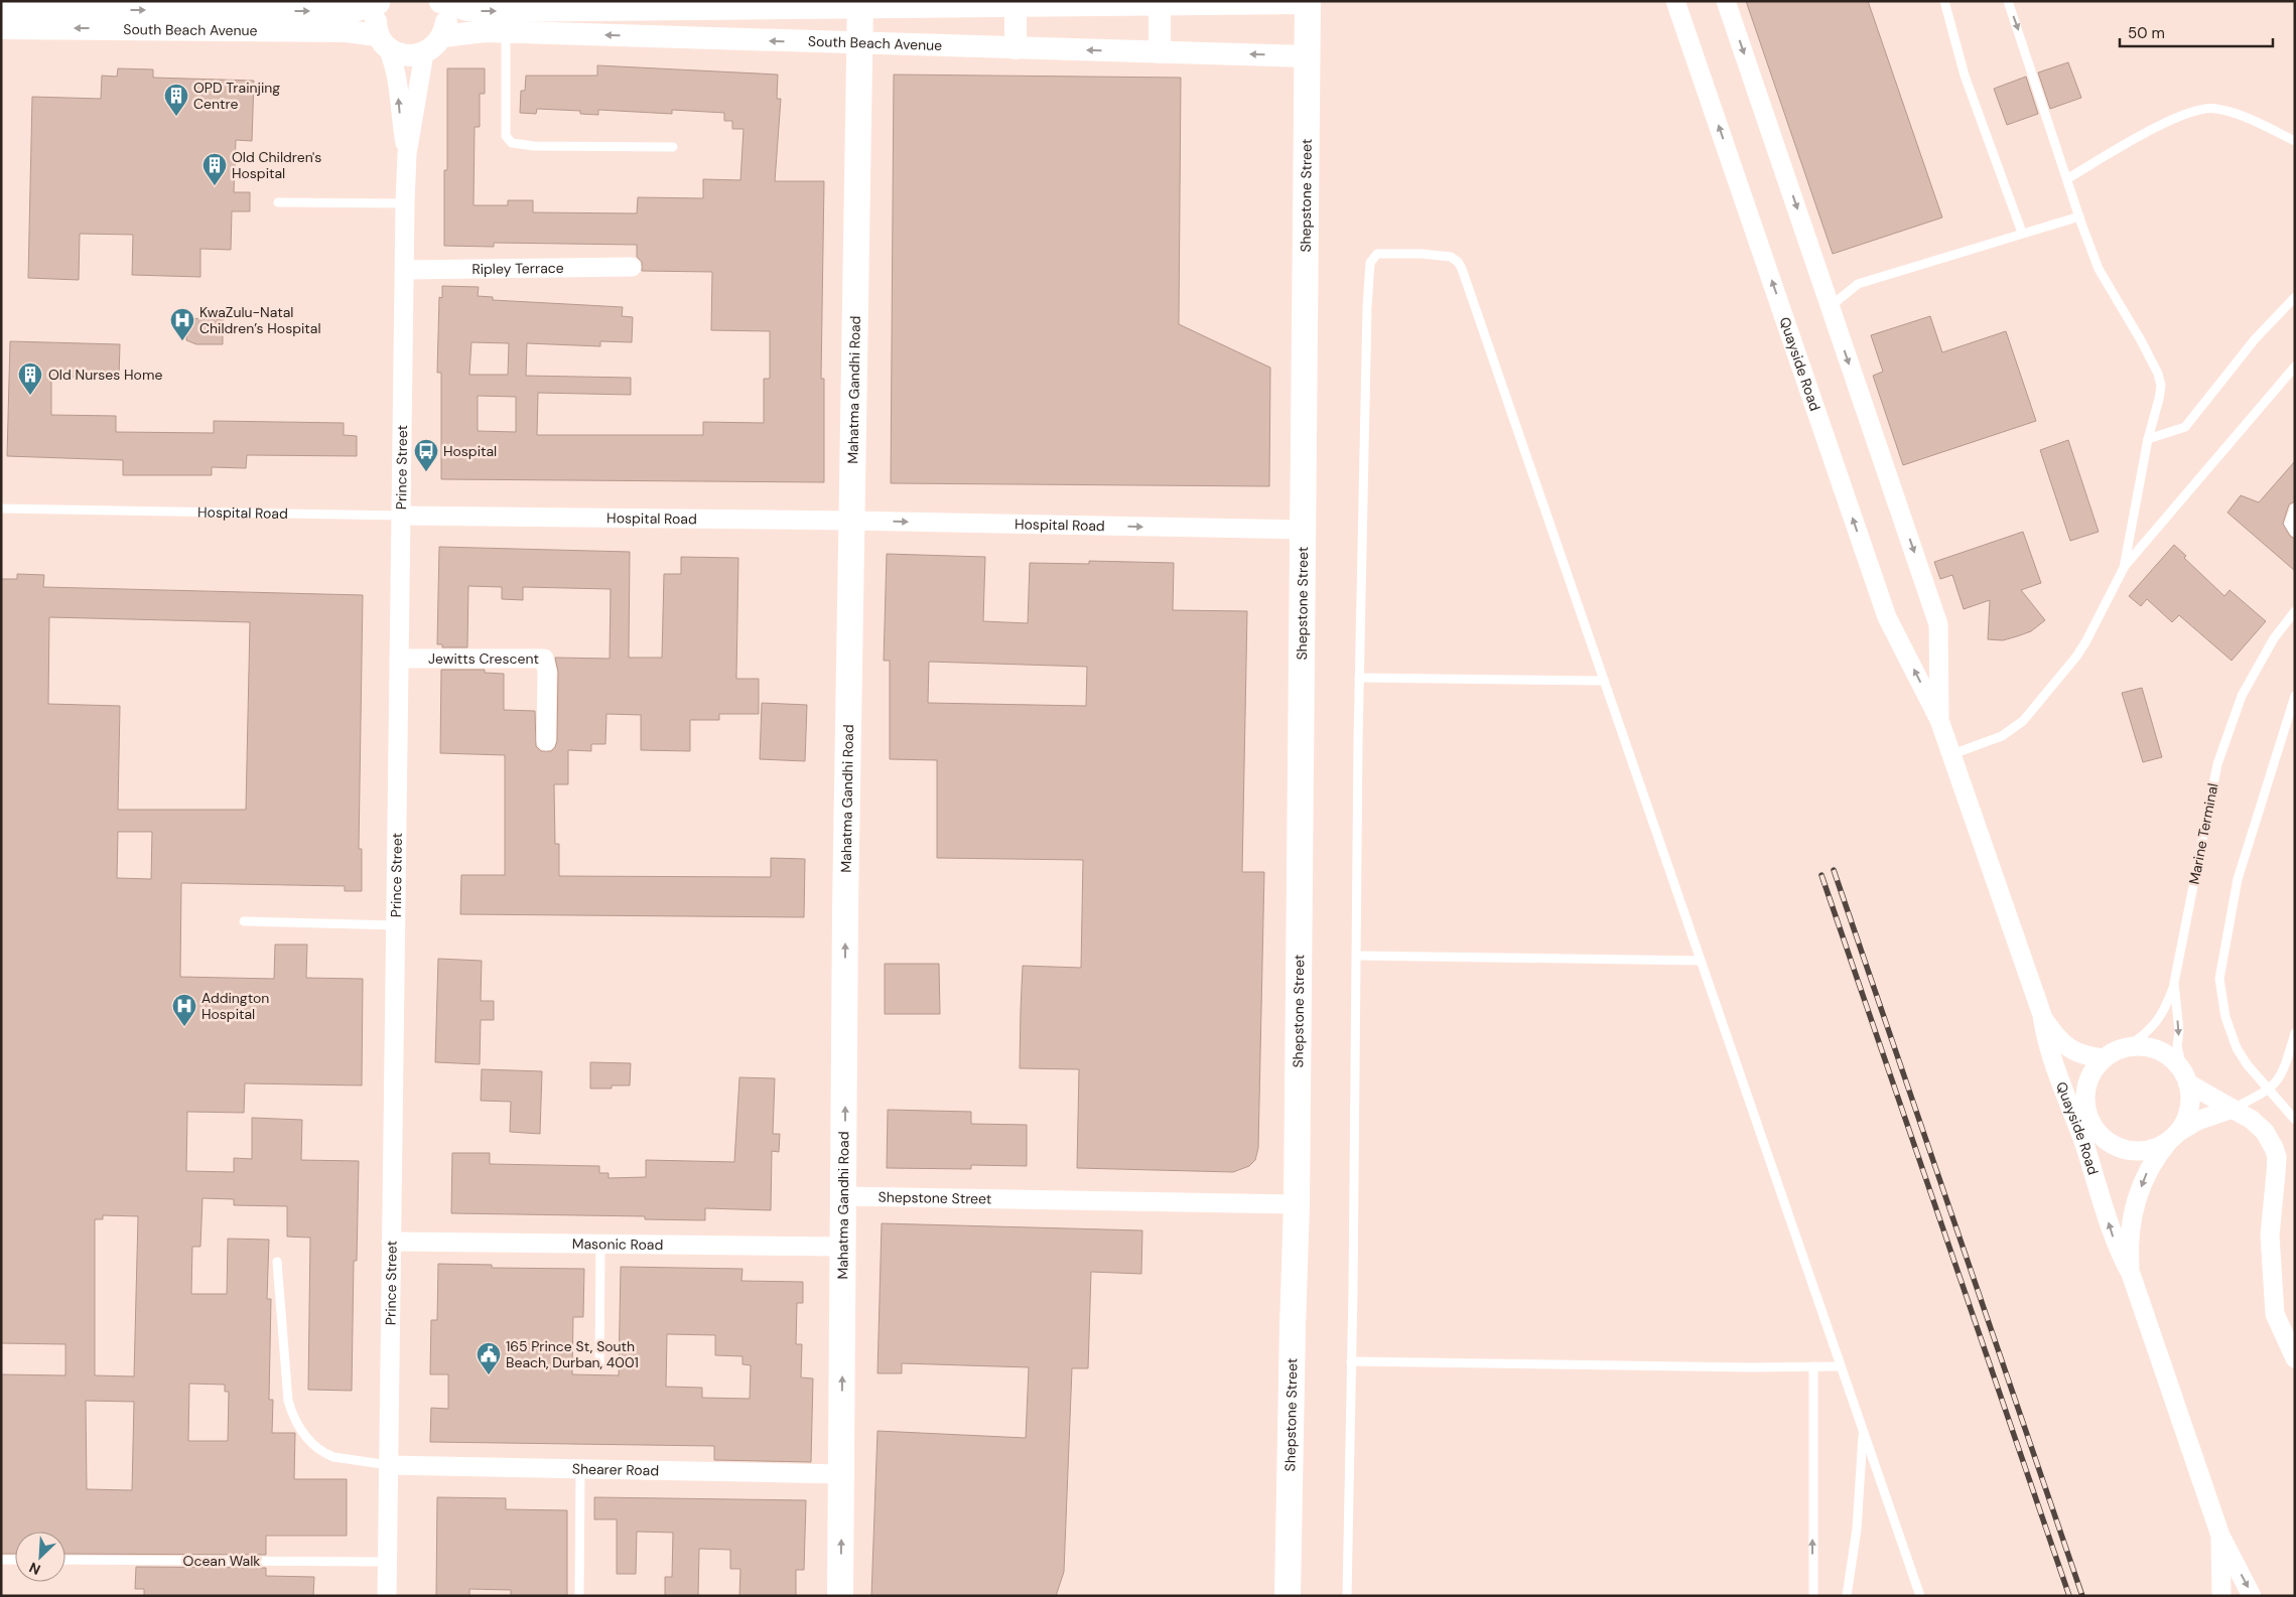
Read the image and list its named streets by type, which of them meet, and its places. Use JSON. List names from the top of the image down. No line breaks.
{"streets":{"main road":["Shepstone Street","Mahatma Gandhi Road"],"street":["South Beach Avenue","Ripley Terrace","Quayside Road","Prince Street","Hospital Road","Jewitts Crescent","Masonic Road","Shearer Road"],"lane":["Marine Terminal","Ocean Walk"]},"crossings":[["South Beach Avenue","Shepstone Street"],["South Beach Avenue","Mahatma Gandhi Road"],["South Beach Avenue","Prince Street"],["Shepstone Street","Mahatma Gandhi Road"],["Shepstone Street","Hospital Road"],["Ripley Terrace","Prince Street"],["Mahatma Gandhi Road","Hospital Road"],["Mahatma Gandhi Road","Masonic Road"],["Mahatma Gandhi Road","Shearer Road"],["Prince Street","Hospital Road"],["Prince Street","Jewitts Crescent"],["Prince Street","Masonic Road"],["Prince Street","Shearer Road"],["Prince Street","Ocean Walk"]],"one_way":["Mahatma Gandhi Road"],"places":{"building":["OPD Trainjing Centre","Old Children's Hospital","Old Nurses Home"],"hospital":["KwaZulu-Natal Children’s Hospital","Addington Hospital"],"bus stop":["Hospital"],"public building":["165 Prince St, South Beach, Durban, 4001"]},"scale_bar":"50 m","north":"bottom left"}
